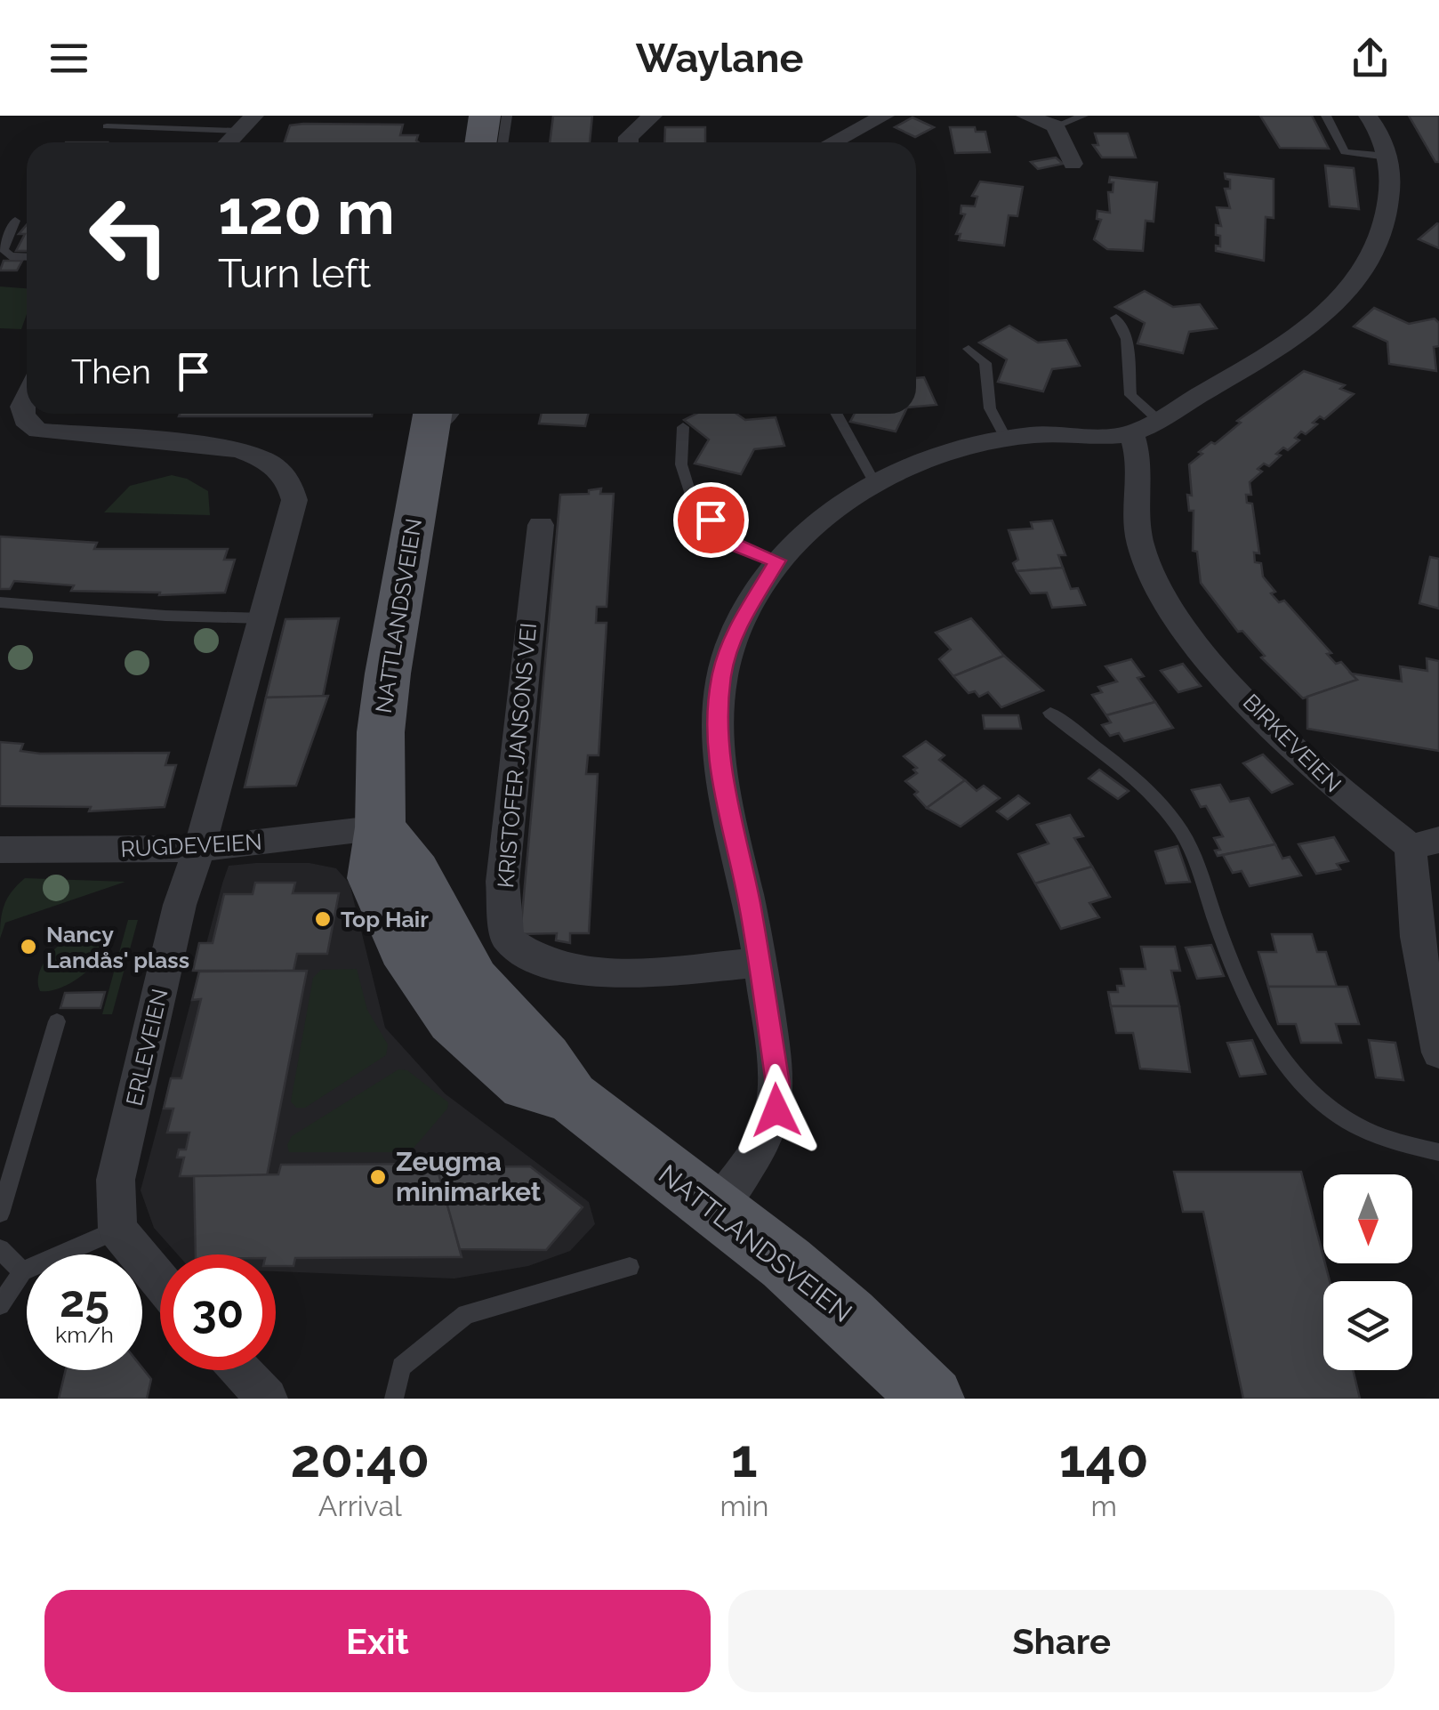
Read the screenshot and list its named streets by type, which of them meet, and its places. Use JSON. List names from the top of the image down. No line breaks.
{"streets":{"main road":["NATTLANDSVEIEN"],"street":["BIRKEVEIEN","KRISTOFER JANSONS VEI","RUGDEVEIEN","ERLEVEIEN"]},"crossings":[["NATTLANDSVEIEN","RUGDEVEIEN"],["RUGDEVEIEN","ERLEVEIEN"]],"places":["Top Hair","Nancy Landås' plass","Zeugma minimarket"],"north":"bottom","page":{"header":"Waylane","turn":["120 m","Turn left"],"then":"Then","speed":"25 km/h","limit":"30","eta":["20:40","Arrival","1","min","140","m"],"buttons":["Exit","Share"]}}
